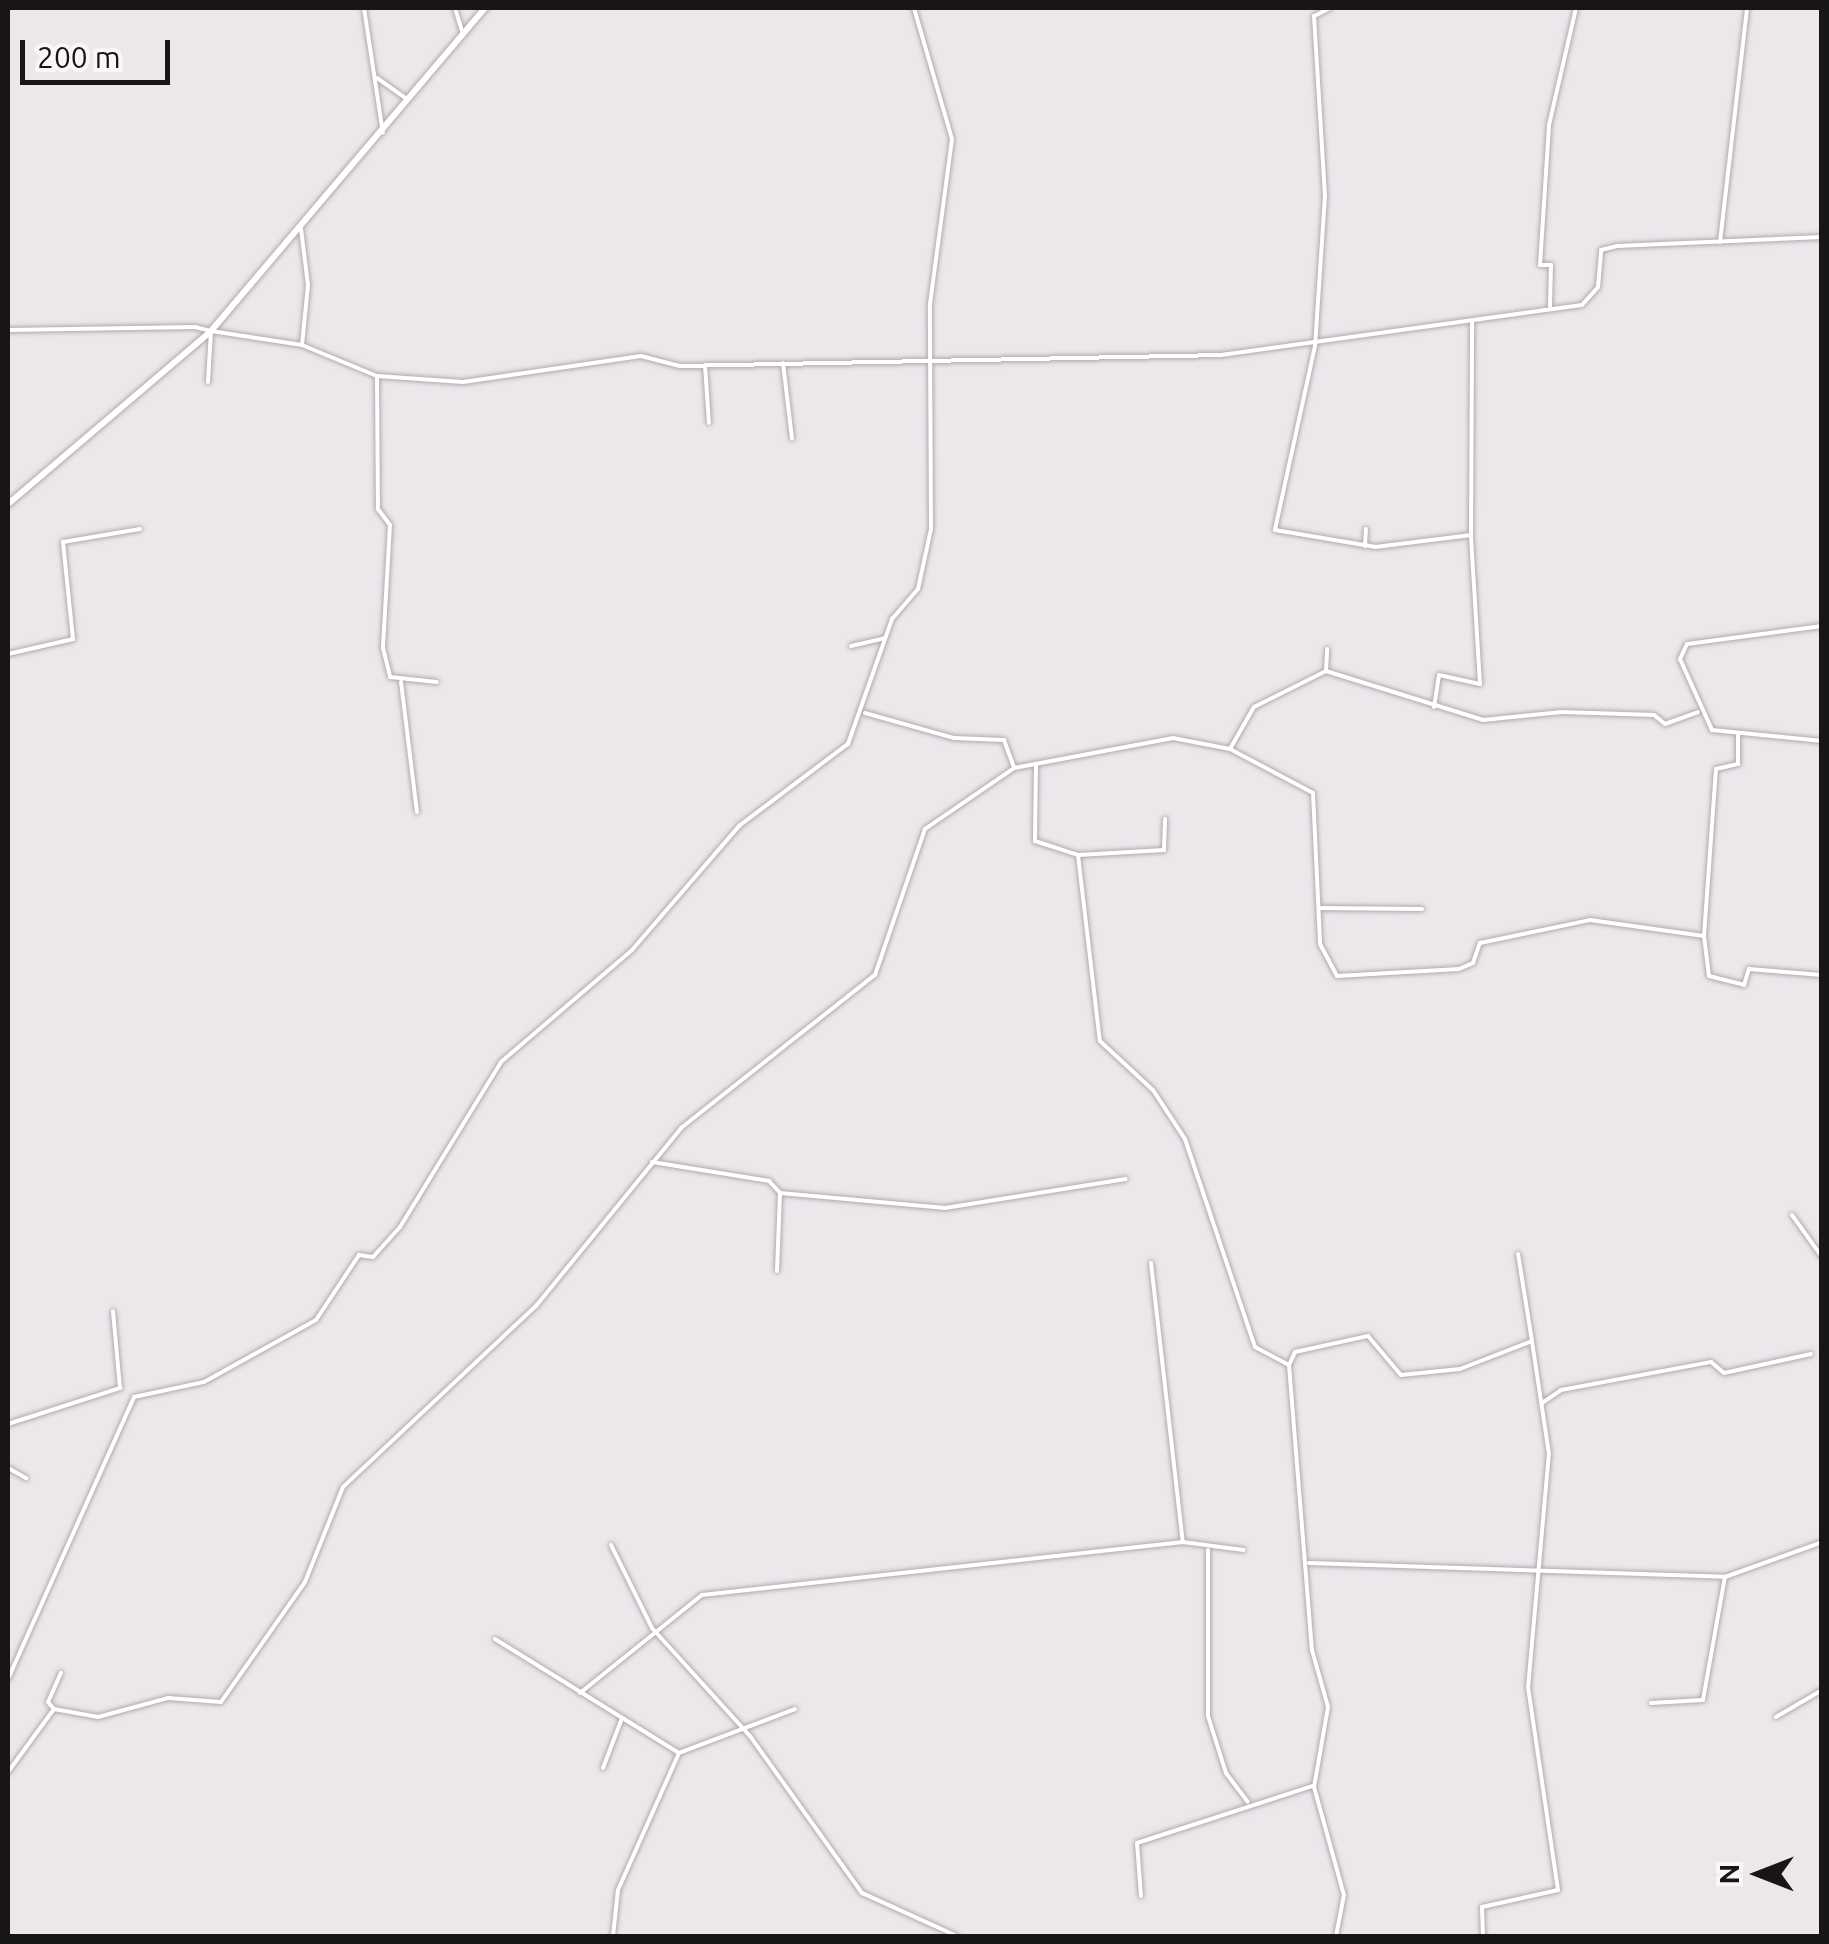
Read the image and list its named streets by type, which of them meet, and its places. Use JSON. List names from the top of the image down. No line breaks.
{"scale_bar":"200 m","north":"left"}
